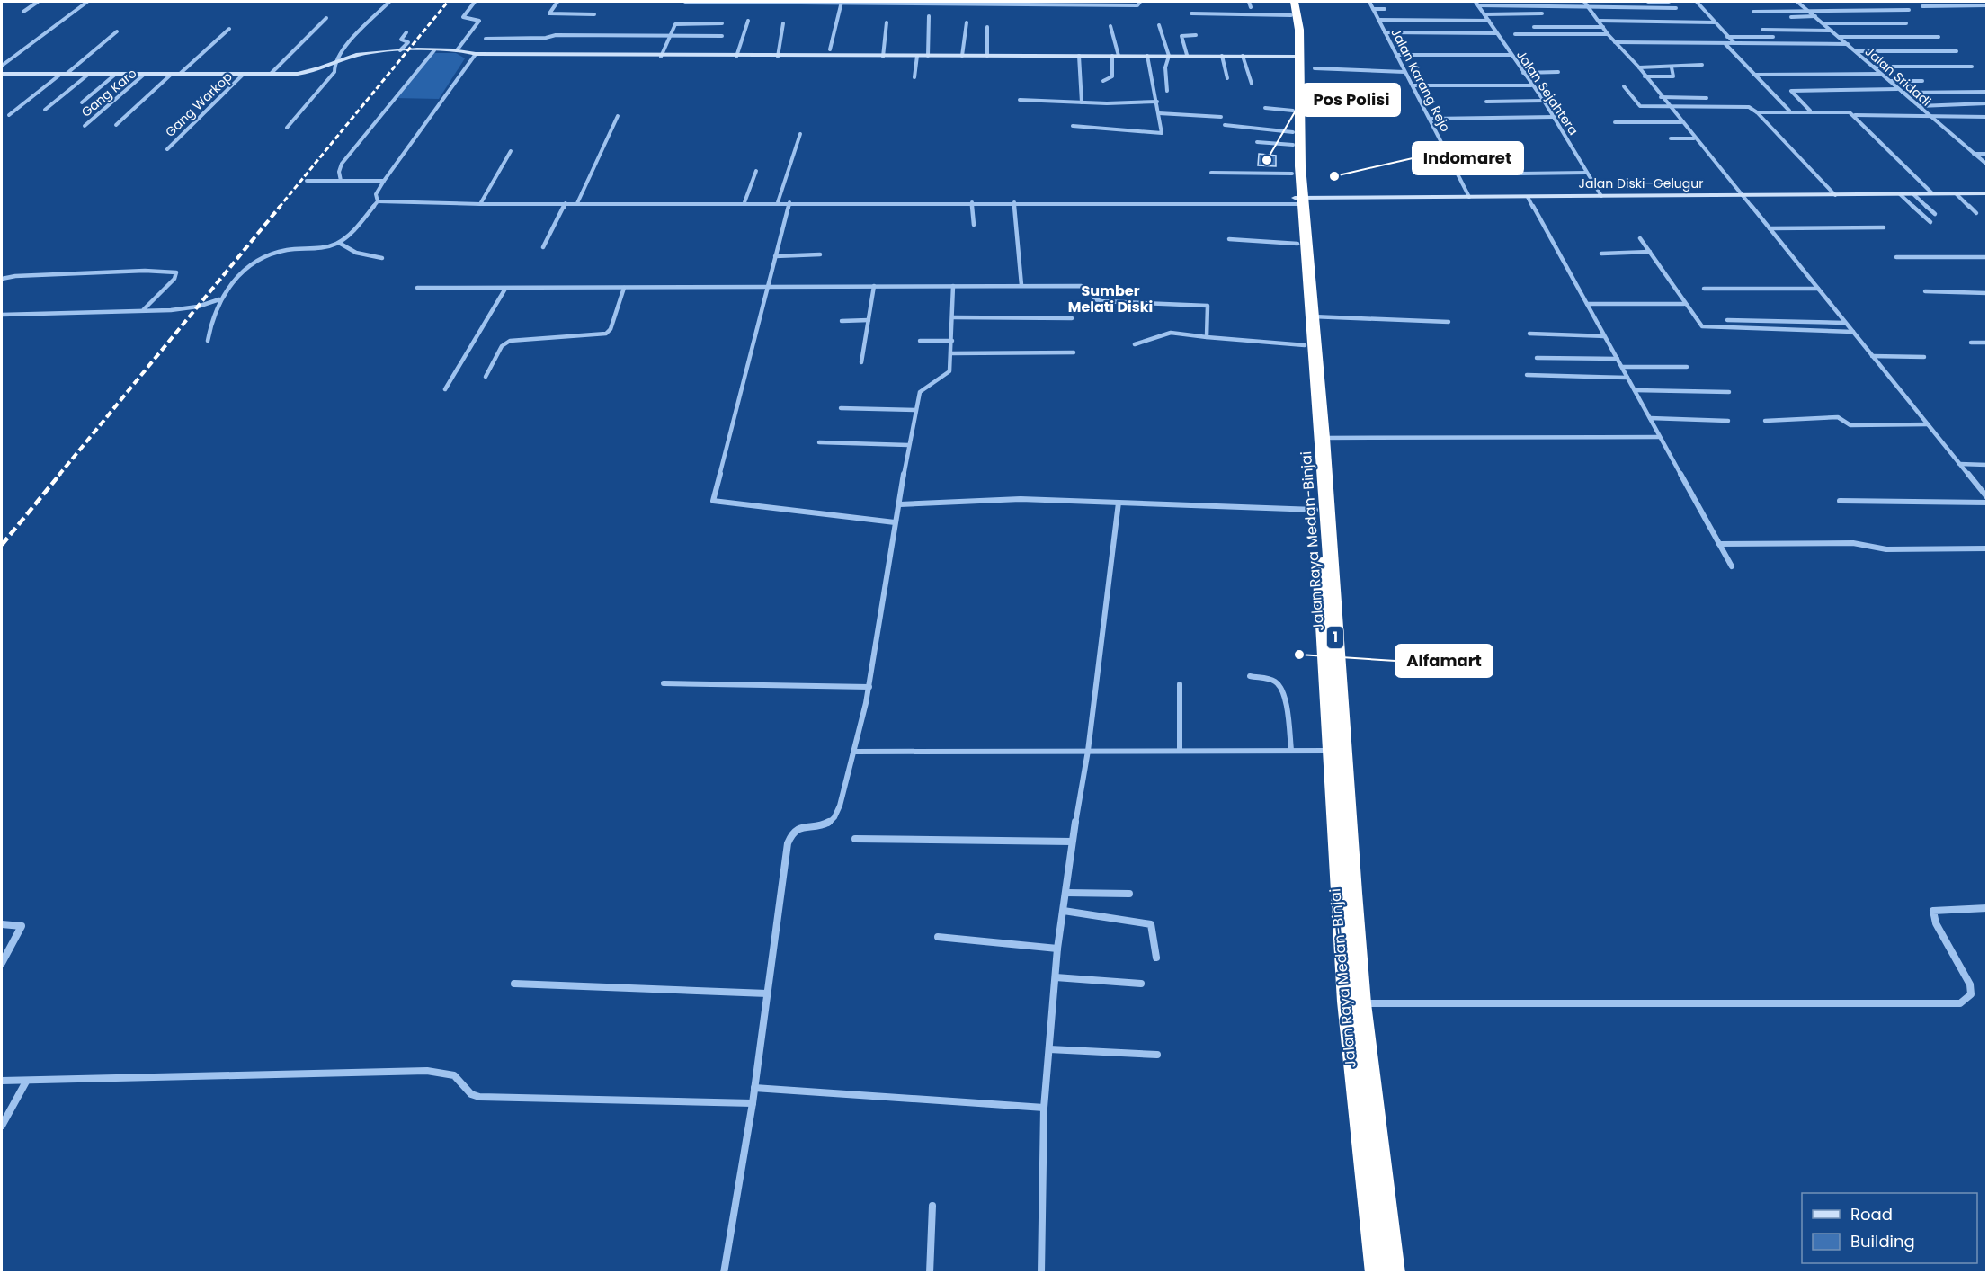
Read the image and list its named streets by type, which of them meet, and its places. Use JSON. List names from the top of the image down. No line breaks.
{"streets":{"highway":["Jalan Raya Medan-Binjai","1"],"main road":["Jalan Diski–Gelugur"],"street":["Jalan Sridadi","Jalan Karang Rejo","Gang Karo","Jalan Sejahtera","Gang Warkop"]},"crossings":[["Jalan Karang Rejo","Jalan Diski–Gelugur"],["Jalan Sejahtera","Jalan Diski–Gelugur"],["Jalan Diski–Gelugur","Jalan Raya Medan-Binjai"]],"districts":["Sumber Melati Diski"],"places":["Pos Polisi","Indomaret","Alfamart"],"legend":["Road","Building"]}
